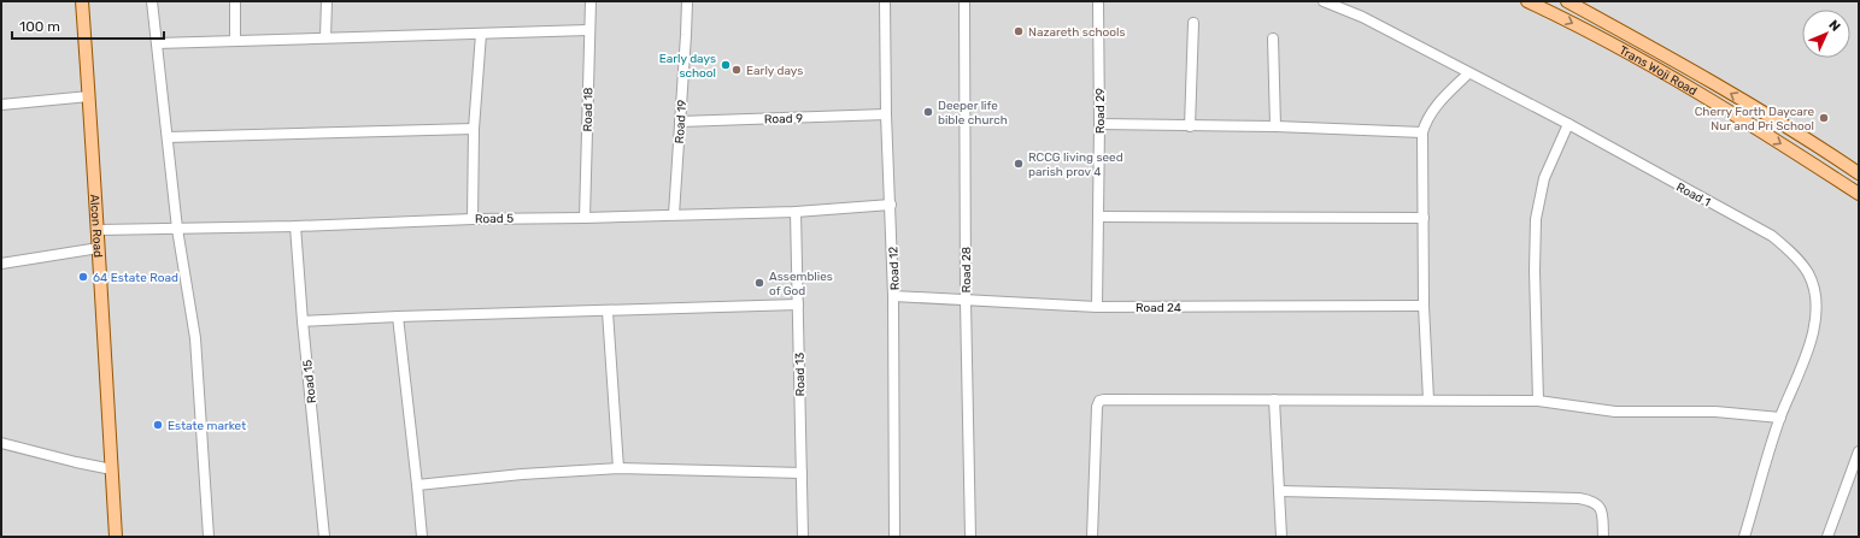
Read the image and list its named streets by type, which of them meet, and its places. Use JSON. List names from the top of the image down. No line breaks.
{"streets":{"main road":["Trans Woji Road","Alcon Road"],"street":["Road 18","Road 29","Road 9","Road 19","Road 1","Road 5","Road 12","Road 28","Road 24","Road 13","Road 15"]},"crossings":[["Road 18","Road 5"],["Road 29","Road 24"],["Road 9","Road 19"],["Road 9","Road 12"],["Road 19","Road 5"],["Road 5","Alcon Road"],["Road 5","Road 12"],["Road 5","Road 13"],["Road 5","Road 15"],["Road 12","Road 24"],["Road 28","Road 24"]],"places":["Nazareth schools","Early days school","Early days","Deeper life bible church","Cherry Forth Daycare Nur and Pri School","RCCG living seed parish prov 4","64 Estate Road","Assemblies of God","Estate market"],"scale_bar":"100 m","north":"top right"}
